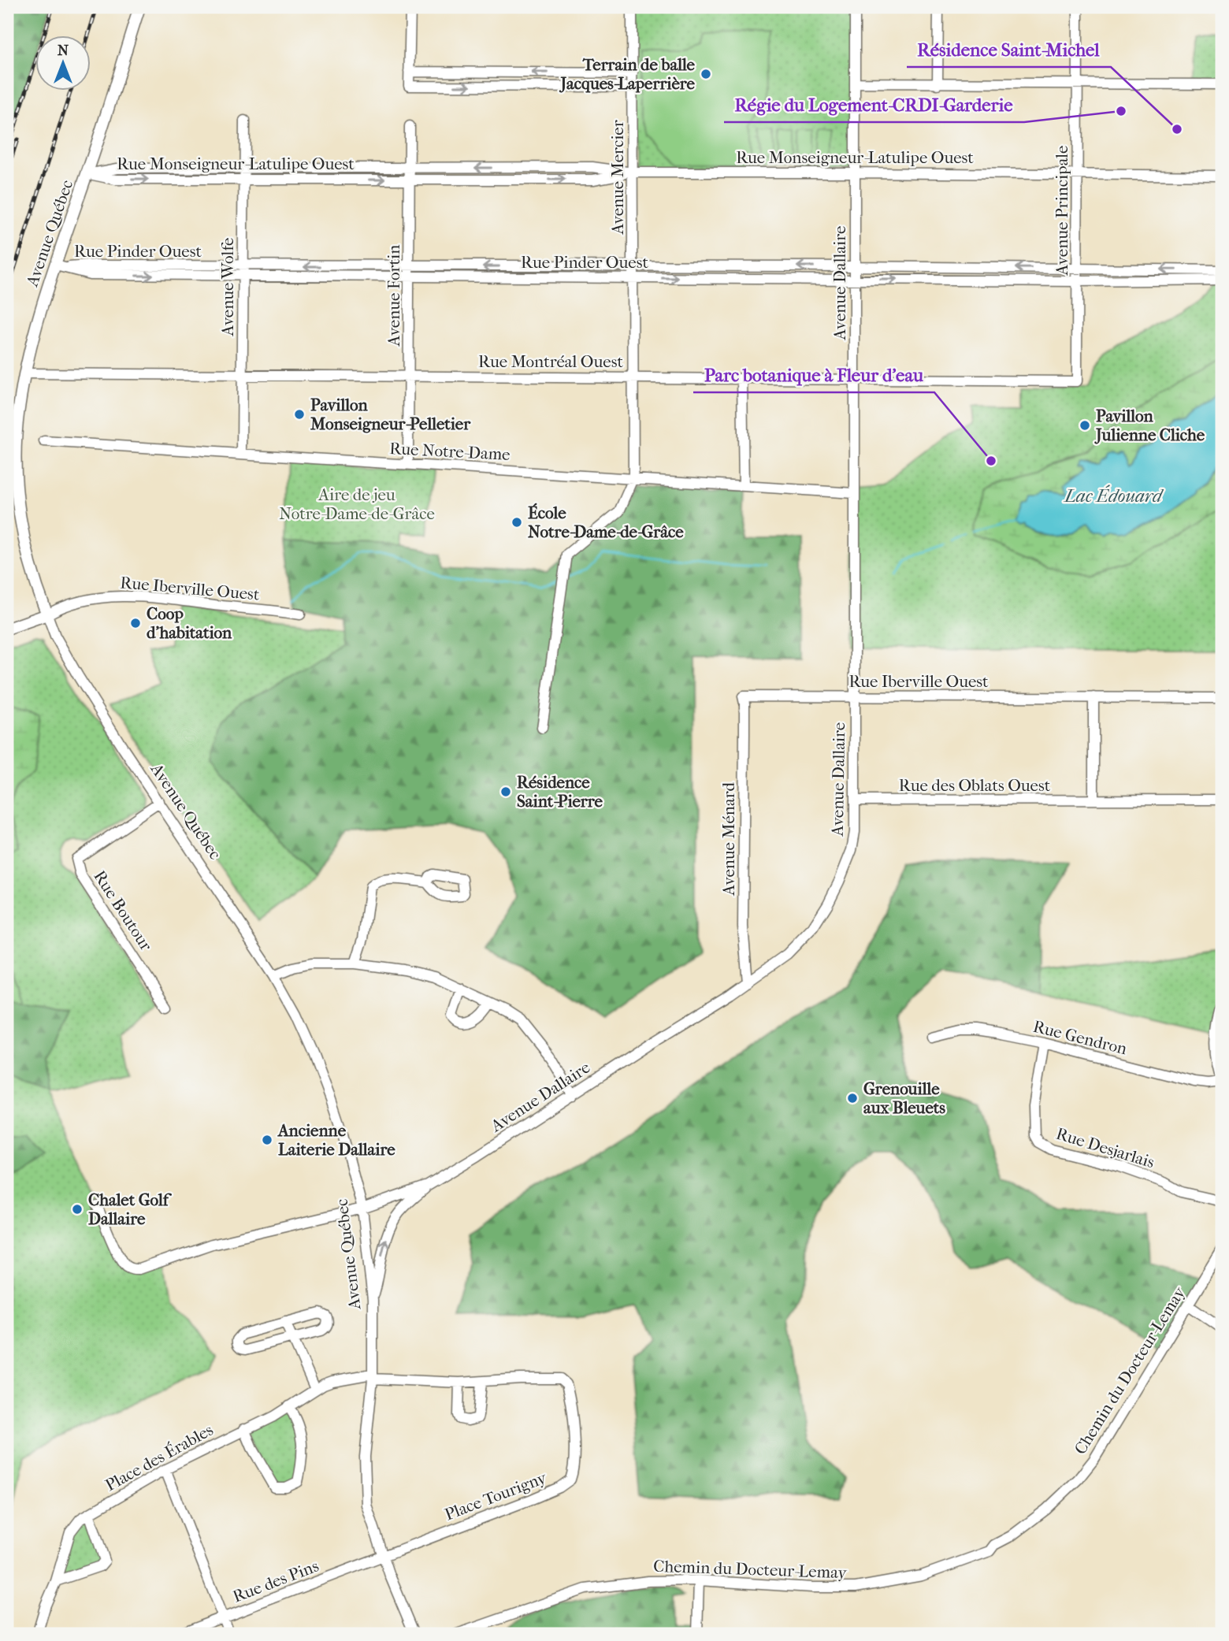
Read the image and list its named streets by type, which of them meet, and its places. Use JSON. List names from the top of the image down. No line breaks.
{"streets":{"main road":["Avenue Québec"],"street":["Rue Monseigneur-Latulipe Ouest","Avenue Mercier","Avenue Principale","Rue Pinder Ouest","Avenue Dallaire","Avenue Wolfe","Avenue Fortin","Rue Montréal Ouest","Rue Notre-Dame","Rue Iberville Ouest","Rue des Oblats Ouest","Avenue Ménard","Rue Boutour","Rue Gendron","Rue Desjarlais","Chemin du Docteur-Lemay","Place des Érables","Place Tourigny","Rue des Pins"]},"crossings":[["Rue Monseigneur-Latulipe Ouest","Avenue Mercier"],["Rue Monseigneur-Latulipe Ouest","Avenue Principale"],["Rue Monseigneur-Latulipe Ouest","Avenue Québec"],["Rue Monseigneur-Latulipe Ouest","Avenue Dallaire"],["Rue Monseigneur-Latulipe Ouest","Avenue Wolfe"],["Rue Monseigneur-Latulipe Ouest","Avenue Fortin"],["Avenue Mercier","Rue Pinder Ouest"],["Avenue Mercier","Rue Montréal Ouest"],["Avenue Mercier","Rue Notre-Dame"],["Avenue Principale","Rue Pinder Ouest"],["Avenue Principale","Rue Montréal Ouest"],["Avenue Québec","Rue Pinder Ouest"],["Avenue Québec","Avenue Dallaire"],["Avenue Québec","Rue Montréal Ouest"],["Avenue Québec","Rue Iberville Ouest"],["Avenue Québec","Rue Boutour"],["Avenue Québec","Place des Érables"],["Avenue Québec","Place Tourigny"],["Avenue Québec","Rue des Pins"],["Rue Pinder Ouest","Avenue Dallaire"],["Rue Pinder Ouest","Avenue Wolfe"],["Rue Pinder Ouest","Avenue Fortin"],["Avenue Dallaire","Rue Montréal Ouest"],["Avenue Dallaire","Rue Notre-Dame"],["Avenue Dallaire","Rue Iberville Ouest"],["Avenue Dallaire","Rue des Oblats Ouest"],["Avenue Dallaire","Avenue Ménard"],["Avenue Wolfe","Rue Montréal Ouest"],["Avenue Wolfe","Rue Notre-Dame"],["Avenue Fortin","Rue Montréal Ouest"],["Avenue Fortin","Rue Notre-Dame"],["Rue Iberville Ouest","Avenue Ménard"],["Rue Gendron","Rue Desjarlais"],["Place des Érables","Place Tourigny"],["Place Tourigny","Rue des Pins"]],"water":["Lac Édouard"],"parks":["Aire de jeu Notre-Dame-de-Grâce"],"places":["Terrain de balle Jacques-Laperrière","Régie du Logement-CRDI-Garderie","Résidence Saint-Michel","Pavillon Monseigneur-Pelletier","Pavillon Julienne Cliche","Parc botanique à Fleur d'eau","École Notre-Dame-de-Grâce","Coop d'habitation","Résidence Saint-Pierre","Grenouille aux Bleuets","Ancienne Laiterie Dallaire","Chalet Golf Dallaire"],"north":"top"}
